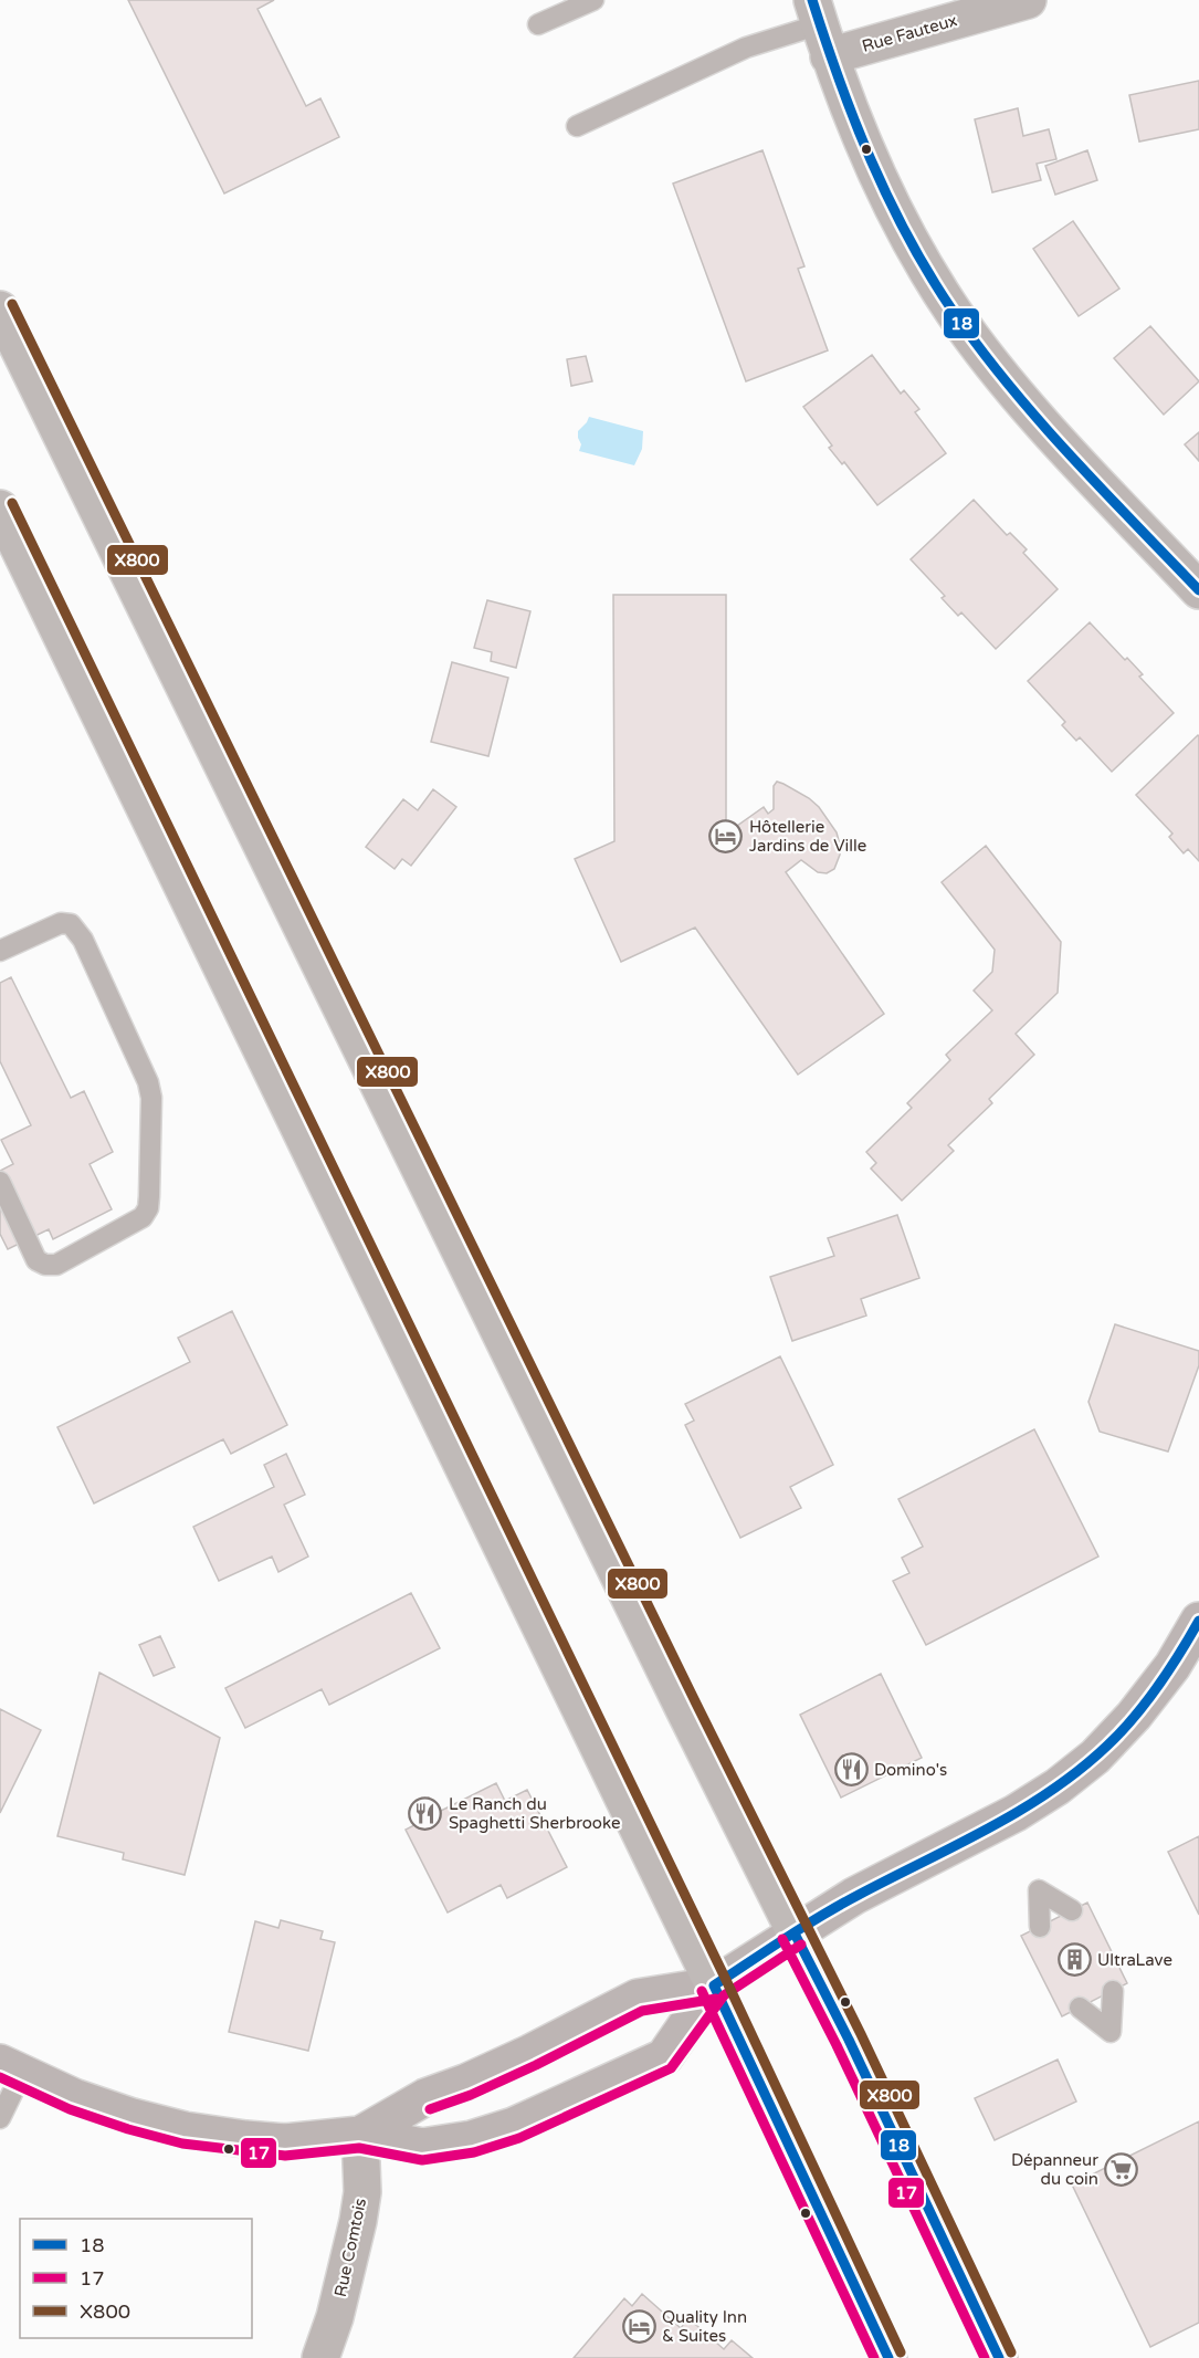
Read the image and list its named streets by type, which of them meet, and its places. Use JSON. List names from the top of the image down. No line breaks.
{"streets":{"street":["Rue Fauteux","Rue Comtois"]},"places":{"hotel":["Hôtellerie Jardins de Ville","Quality Inn & Suites"],"restaurant":["Domino's","Le Ranch du Spaghetti Sherbrooke"],"building":["UltraLave"],"supermarket":["Dépanneur du coin"]},"lines":["transit line 18","transit line X800","transit line 17"],"legend":["18","17","X800"]}
